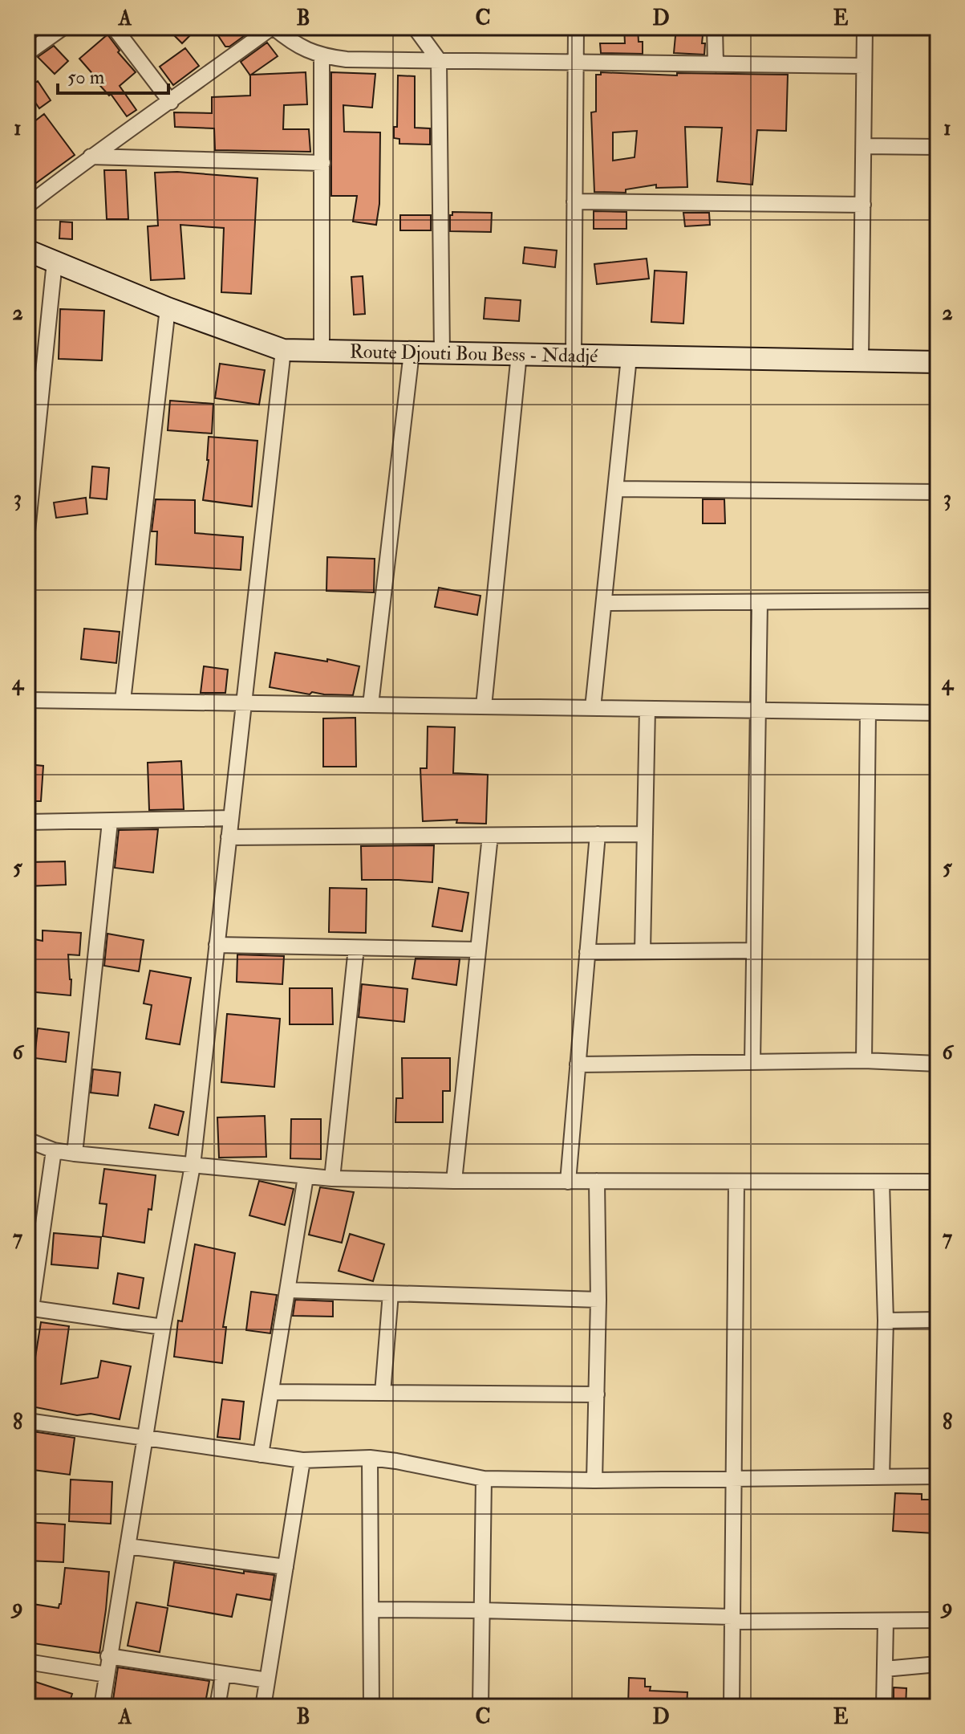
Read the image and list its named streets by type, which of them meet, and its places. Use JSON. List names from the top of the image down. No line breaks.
{"streets":{"main road":["Route Djouti Bou Bess - Ndadjé"]},"scale_bar":"50 m","grid":{"columns":["A","B","C","D","E"],"rows":["1","2","3","4","5","6","7","8","9"]}}
